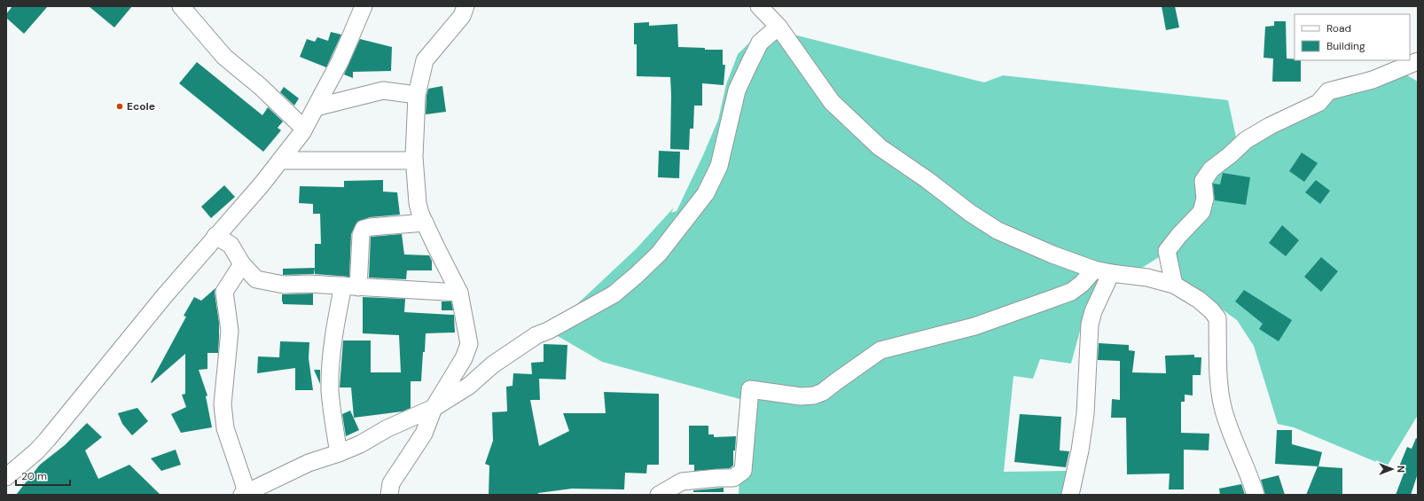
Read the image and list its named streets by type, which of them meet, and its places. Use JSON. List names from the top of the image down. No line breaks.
{"places":["Ecole"],"legend":["Road","Building"],"scale_bar":"20 m","north":"right"}
